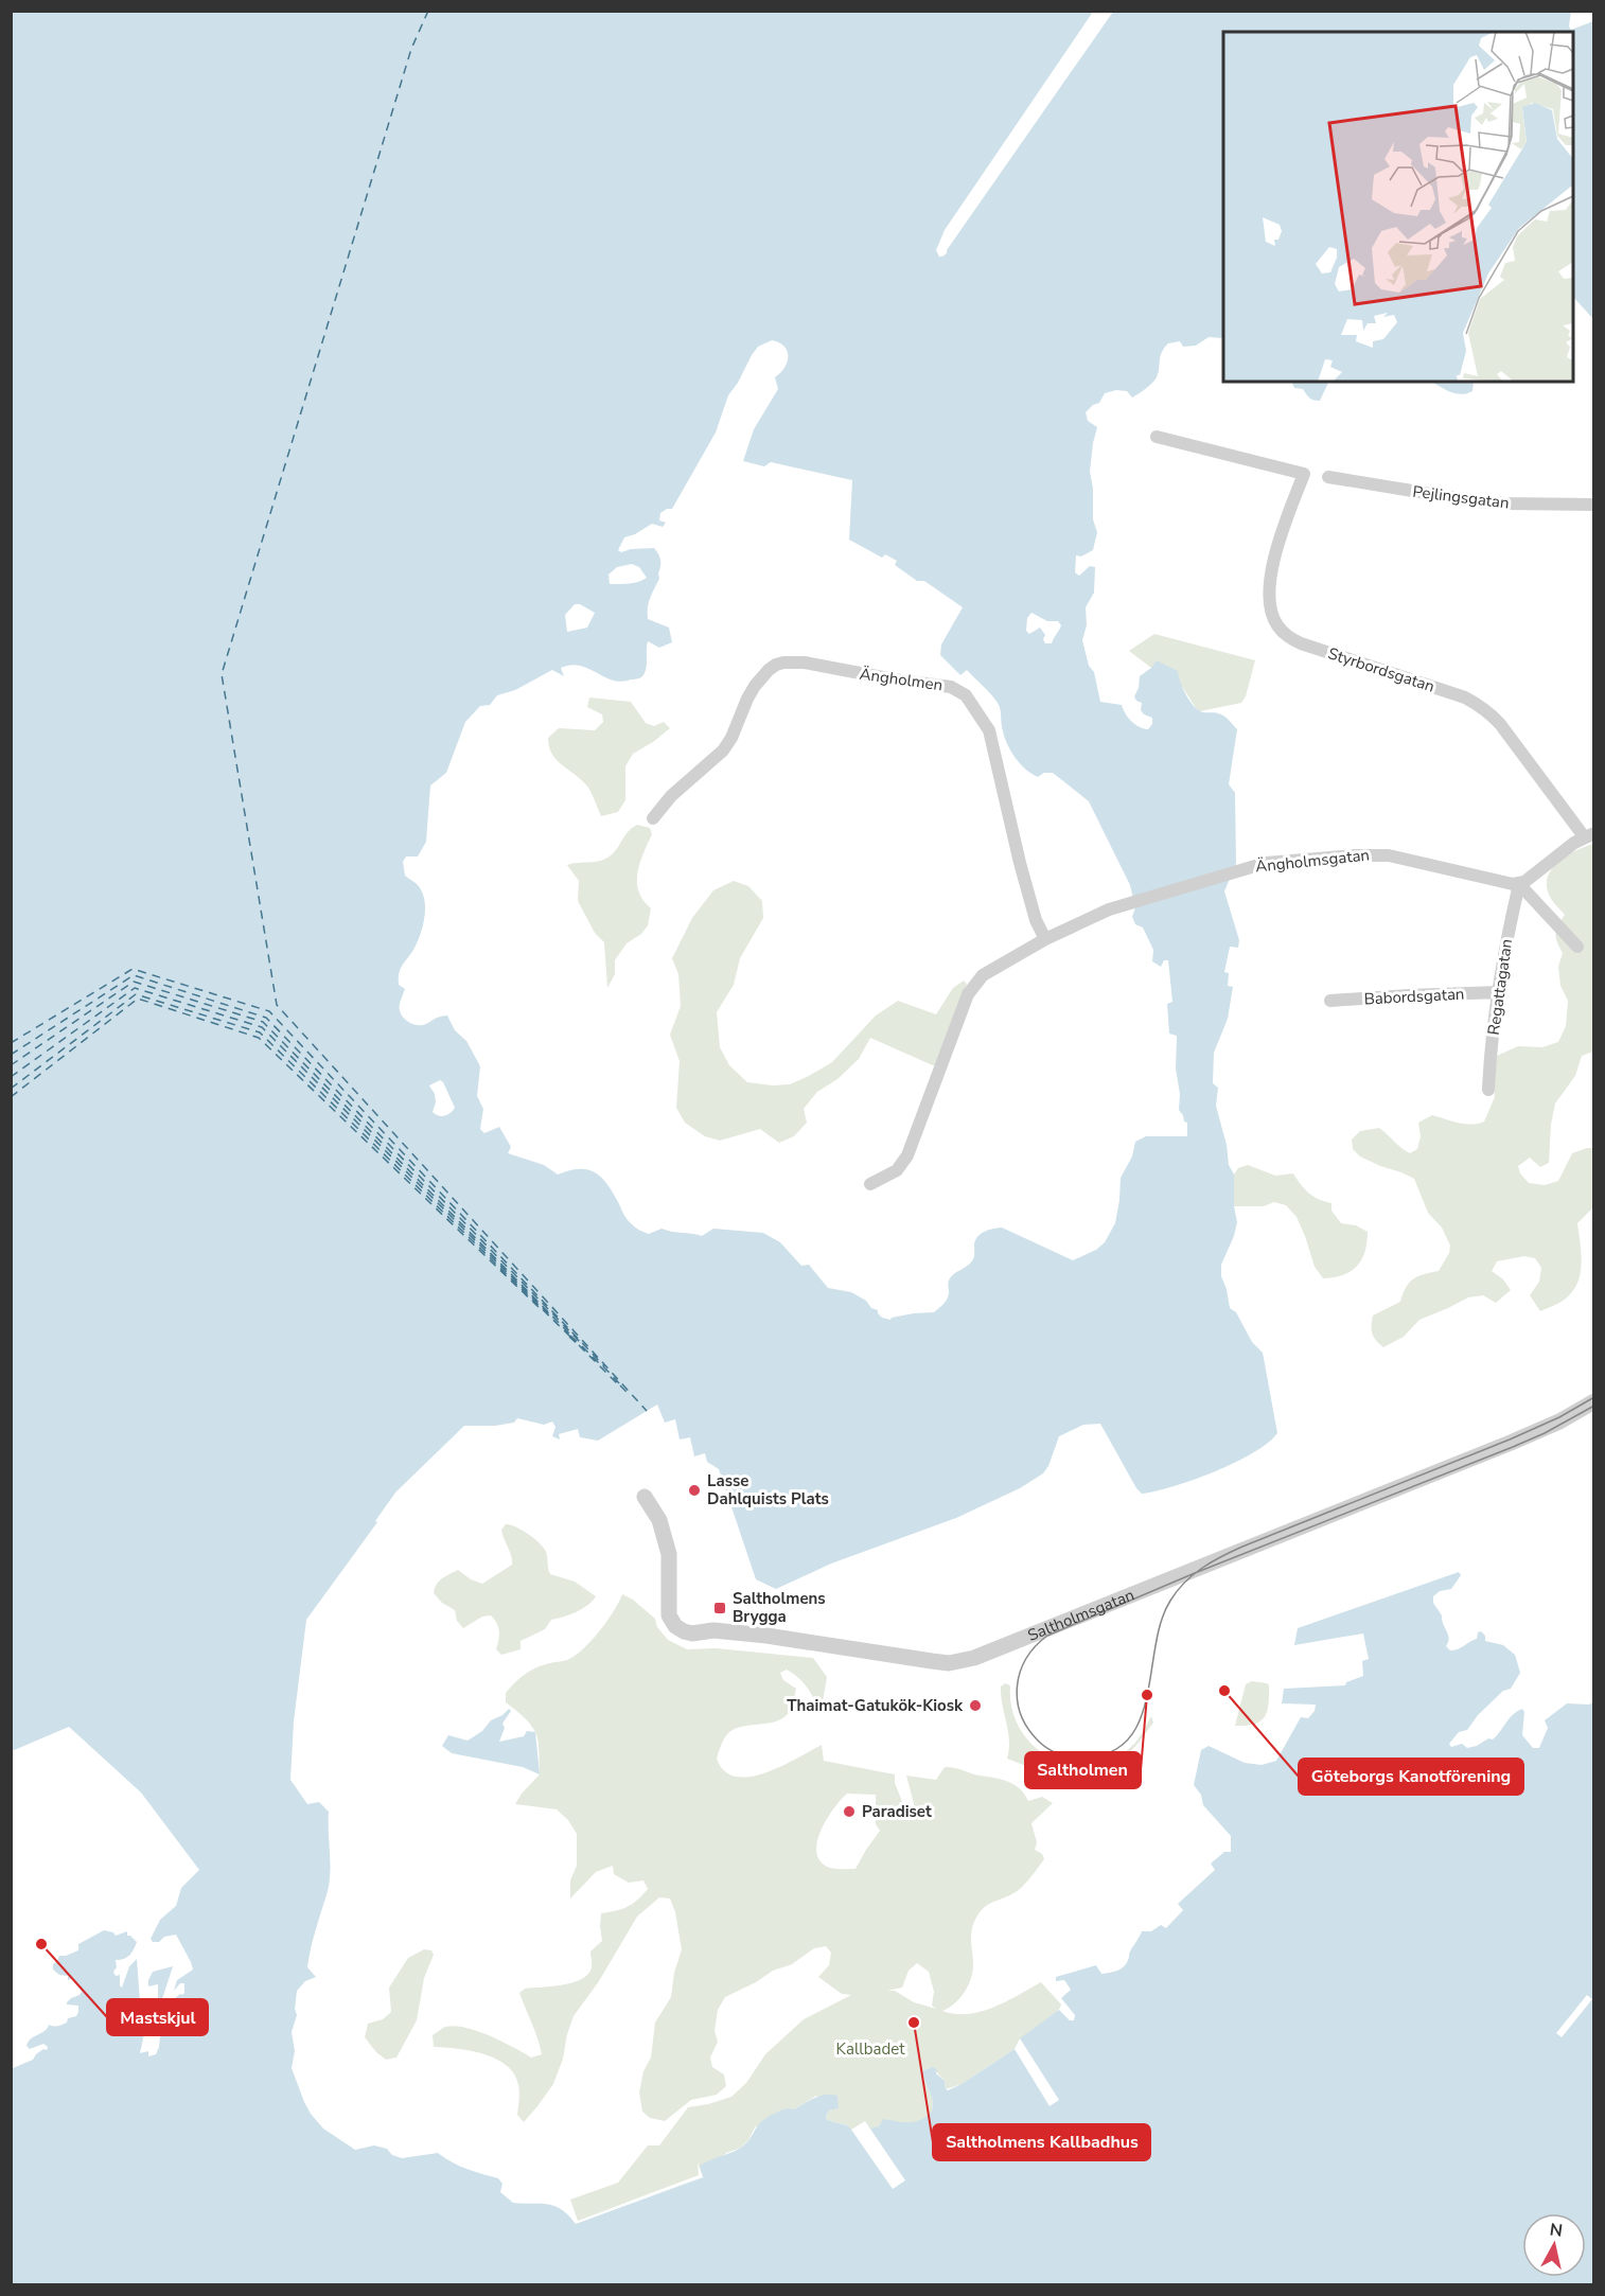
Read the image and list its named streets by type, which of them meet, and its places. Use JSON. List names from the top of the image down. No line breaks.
{"streets":{"street":["Pejlingsgatan","Styrbordsgatan","Ängholmen","Ängholmsgatan","Regattagatan","Babordsgatan","Saltholmsgatan"]},"crossings":[["Ängholmen","Ängholmsgatan"],["Ängholmsgatan","Regattagatan"],["Regattagatan","Babordsgatan"]],"parks":["Kallbadet"],"places":{"other":["Lasse Dahlquists Plats","Göteborgs Kanotförening","Saltholmen","Thaimat-Gatukök-Kiosk","Paradiset","Mastskjul","Saltholmens Kallbadhus"],"transit":["Saltholmens Brygga"]},"north":"top"}
